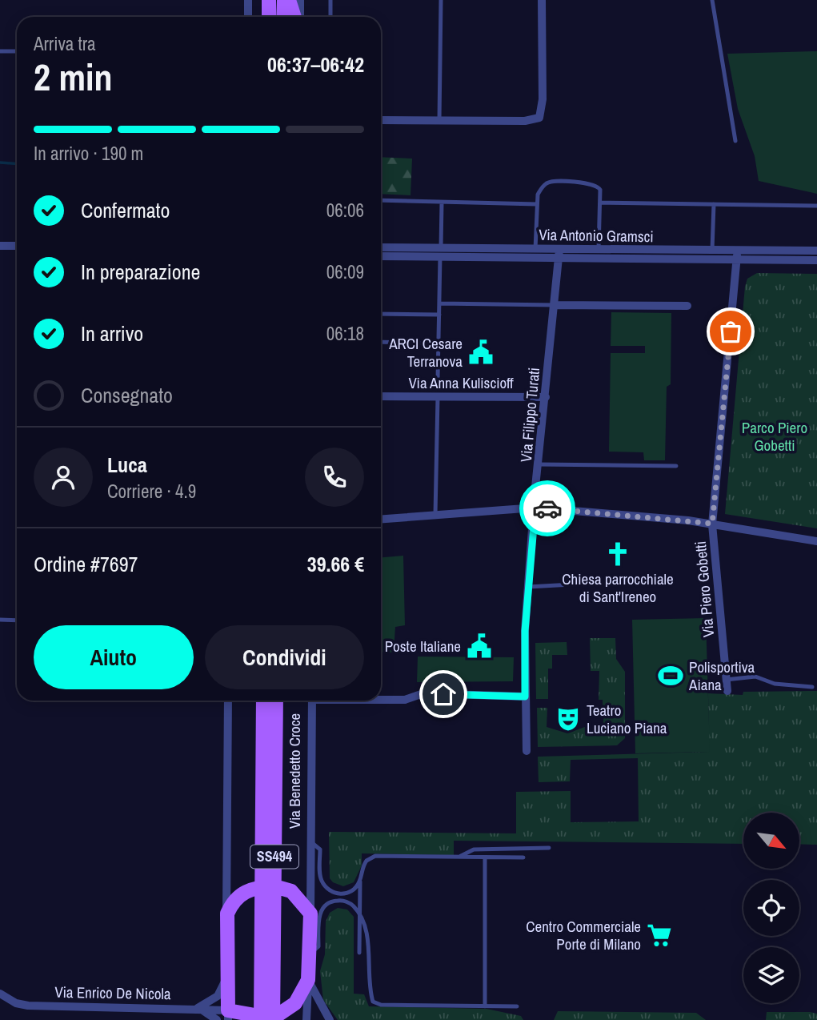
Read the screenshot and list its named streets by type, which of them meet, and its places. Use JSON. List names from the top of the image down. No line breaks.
{"streets":{"main road":["Via Benedetto Croce","SS494"],"street":["Via Antonio Gramsci","Via Anna Kuliscioff","Via Filippo Turati","Via Piero Gobetti","Via Enrico De Nicola"]},"crossings":[["Via Antonio Gramsci","Via Filippo Turati"],["Via Antonio Gramsci","Via Piero Gobetti"],["Via Anna Kuliscioff","Via Filippo Turati"],["Via Benedetto Croce","SS494"]],"parks":["Parco Piero Gobetti"],"places":{"public building":["ARCI Cesare Terranova","Poste Italiane"],"church":["Chiesa parrocchiale di Sant'Ireneo"],"sports":["Polisportiva Aiana"],"theatre":["Teatro Luciano Piana"],"supermarket":["Centro Commerciale Porte di Milano"]},"north":"bottom right","page":{"heading":["2 min","Arriva tra","06:37–06:42"],"panel":["Luca","Corriere · 4.9","Ordine #7697","39.66 €"],"bar":"In arrivo · 190 m","list":[["Confermato","06:06"],["In preparazione","06:09"],["In arrivo","06:18"],"Consegnato"],"buttons":["Aiuto","Condividi"]}}
